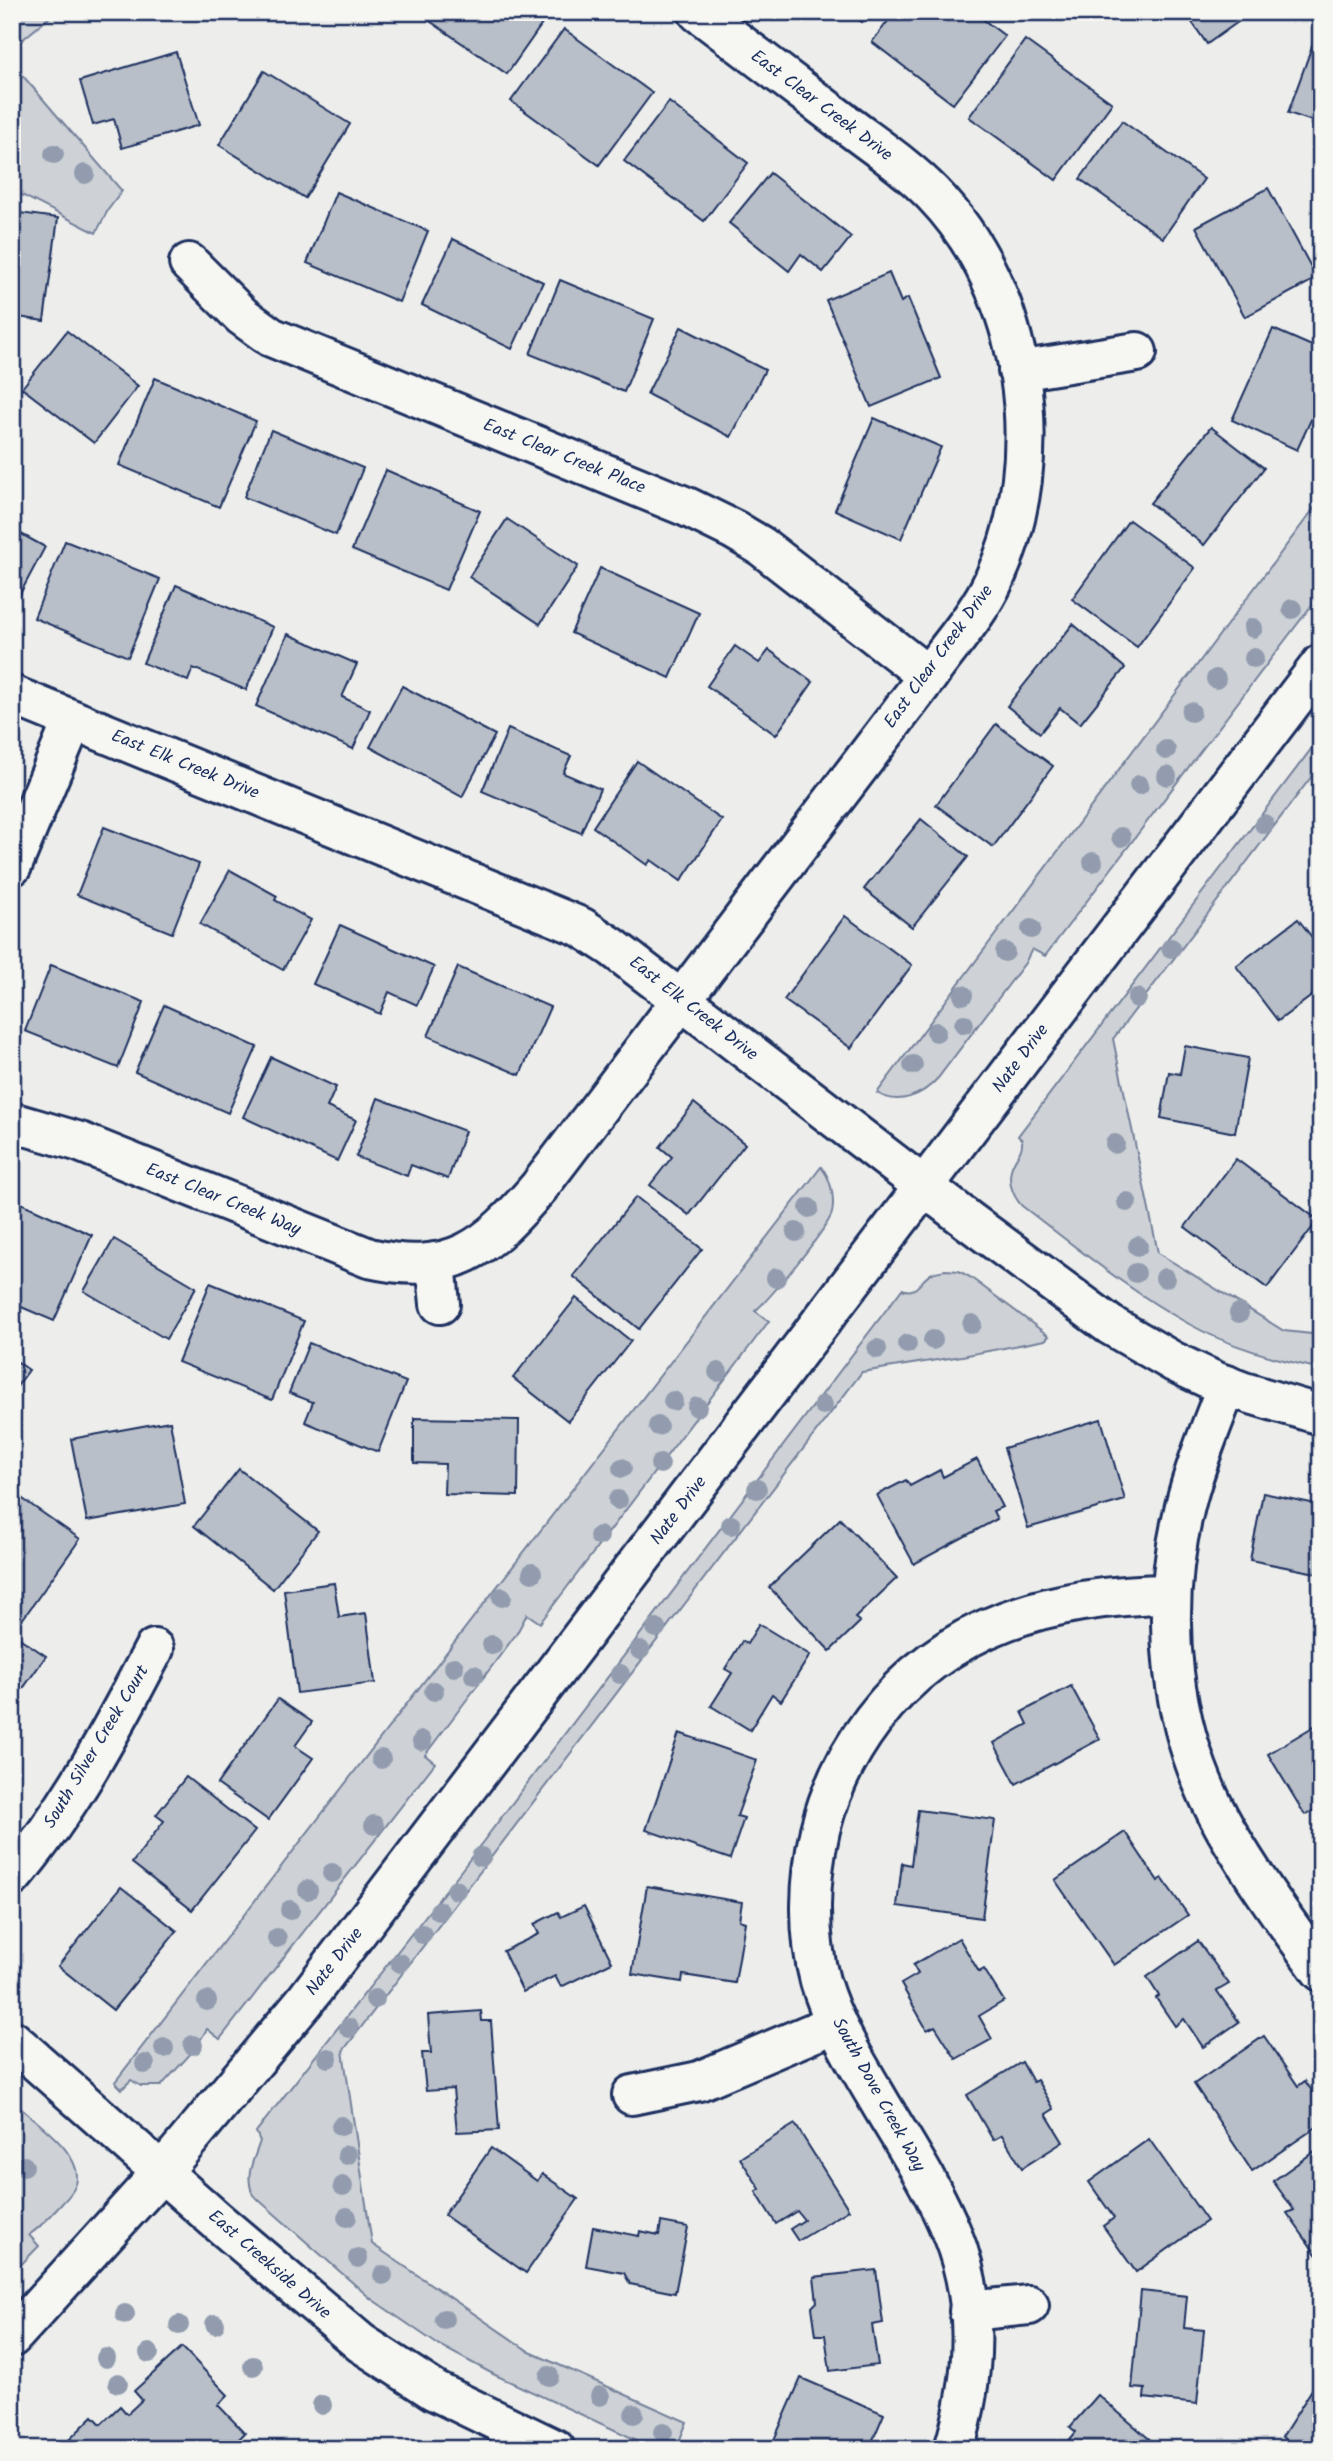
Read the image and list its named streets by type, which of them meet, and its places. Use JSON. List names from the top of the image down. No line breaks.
{"streets":{"street":["East Clear Creek Drive","East Clear Creek Place","East Elk Creek Drive","Nate Drive","East Clear Creek Way","South Silver Creek Court","South Dove Creek Way","East Creekside Drive"]},"crossings":[["East Clear Creek Drive","East Clear Creek Place"],["East Clear Creek Drive","East Elk Creek Drive"],["East Clear Creek Drive","East Clear Creek Way"],["East Elk Creek Drive","Nate Drive"],["East Elk Creek Drive","East Clear Creek Way"],["Nate Drive","East Creekside Drive"]]}
